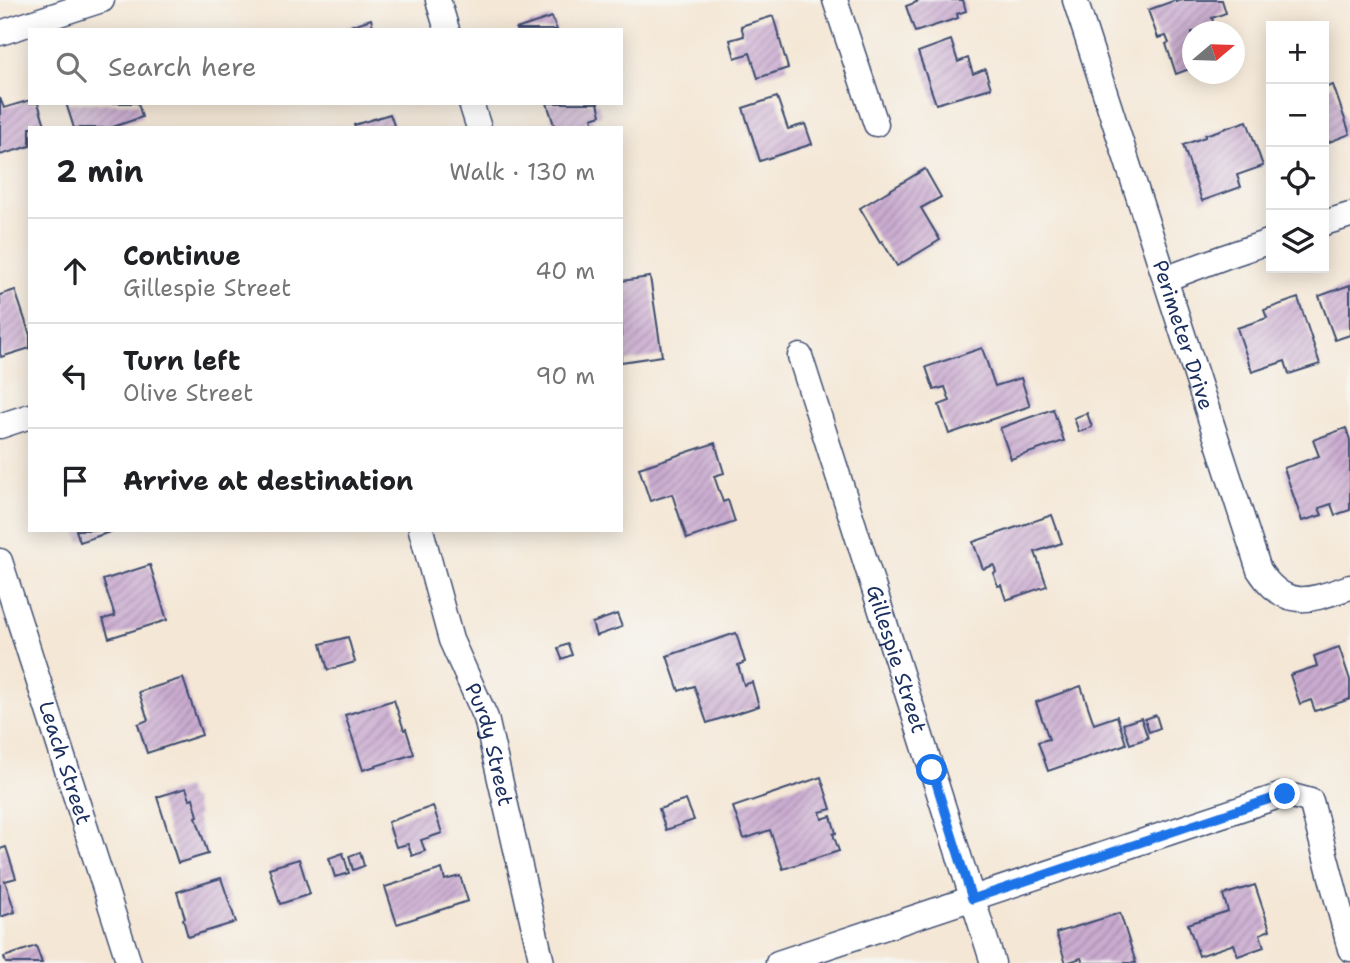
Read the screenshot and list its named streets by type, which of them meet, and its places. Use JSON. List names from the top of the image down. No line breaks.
{"streets":{"street":["Perimeter Drive","Gillespie Street","Purdy Street","Leach Street"]},"north":"right","page":{"map_buttons":["+","−"],"search":"Search here","heading":["2 min","Walk · 130 m"],"list":[["Continue","Gillespie Street","40 m"],["Turn left","Olive Street","90 m"],"Arrive at destination"]}}
